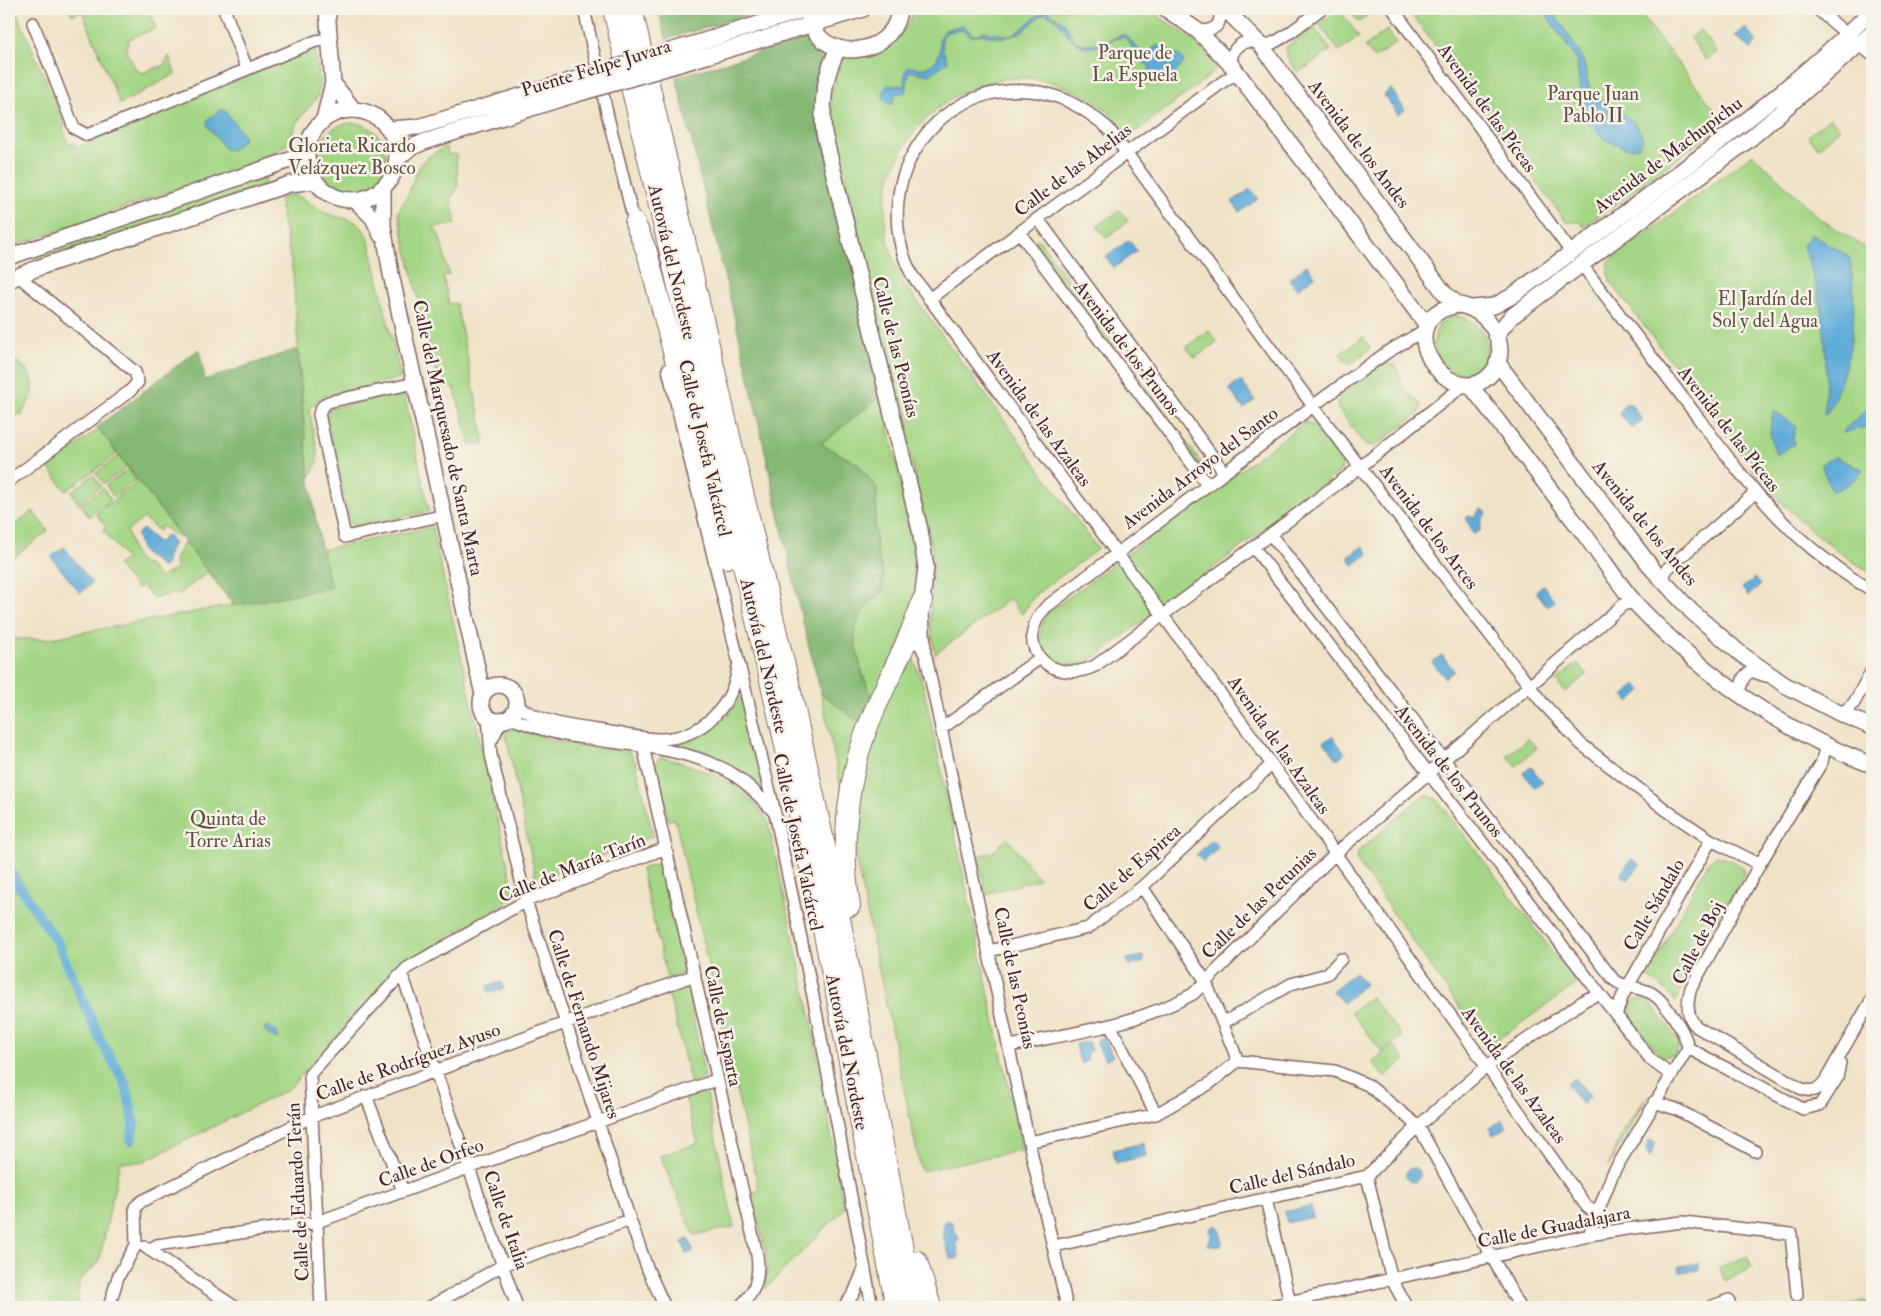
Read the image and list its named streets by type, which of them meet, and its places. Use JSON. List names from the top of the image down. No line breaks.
{"streets":{"highway":["Autovía del Nordeste"],"main road":["Puente Felipe Juvara","Avenida de los Andes","Avenida de Machupichu","Calle de las Peonías","Calle del Marquesado de Santa Marta"],"street":["Avenida de las Píceas","Calle de las Abelias","Avenida de los Prunos","Avenida de las Azaleas","Calle de Josefa Valcárcel","Avenida Arroyo del Santo","Avenida de los Arces","Calle de María Tarín","Calle de Espirea","Calle de las Petunias","Calle Sándalo","Calle de Boj","Calle de Fernando Mijares","Calle de Esparta","Calle de Rodríguez Ayuso","Calle de Orfeo","Calle del Sándalo","Calle de Eduardo Terán","Calle de Italia","Calle de Guadalajara"]},"crossings":[["Puente Felipe Juvara","Calle del Marquesado de Santa Marta"],["Avenida de las Píceas","Avenida de Machupichu"],["Avenida de los Andes","Avenida de Machupichu"],["Avenida de los Andes","Avenida Arroyo del Santo"],["Avenida de Machupichu","Avenida Arroyo del Santo"],["Calle de las Abelias","Avenida de los Prunos"],["Calle de las Abelias","Avenida de las Azaleas"],["Calle de las Abelias","Avenida de los Arces"],["Calle de las Peonías","Calle de Espirea"],["Calle de las Peonías","Calle de las Petunias"],["Calle de las Peonías","Calle del Sándalo"],["Avenida de los Prunos","Avenida Arroyo del Santo"],["Avenida de los Prunos","Calle de las Petunias"],["Avenida de los Prunos","Calle Sándalo"],["Avenida de los Prunos","Calle del Sándalo"],["Avenida de las Azaleas","Avenida Arroyo del Santo"],["Avenida de las Azaleas","Avenida de los Arces"],["Avenida de las Azaleas","Calle de Espirea"],["Avenida de las Azaleas","Calle de las Petunias"],["Avenida de las Azaleas","Calle del Sándalo"],["Calle del Marquesado de Santa Marta","Calle de Fernando Mijares"],["Avenida Arroyo del Santo","Avenida de los Arces"],["Avenida de los Arces","Calle de las Petunias"],["Avenida de los Arces","Calle Sándalo"],["Avenida de los Arces","Calle de Boj"],["Calle de María Tarín","Calle de Fernando Mijares"],["Calle de María Tarín","Calle de Esparta"],["Calle de María Tarín","Calle de Eduardo Terán"],["Calle de María Tarín","Calle de Italia"],["Calle de Fernando Mijares","Calle de Rodríguez Ayuso"],["Calle de Fernando Mijares","Calle de Orfeo"],["Calle de Esparta","Calle de Rodríguez Ayuso"],["Calle de Esparta","Calle de Orfeo"],["Calle de Rodríguez Ayuso","Calle de Eduardo Terán"],["Calle de Rodríguez Ayuso","Calle de Italia"],["Calle de Orfeo","Calle de Eduardo Terán"],["Calle de Orfeo","Calle de Italia"]],"parks":["Parque de La Espuela","Parque Juan Pablo II","Glorieta Ricardo Velázquez Bosco","El Jardín del Sol y del Agua","Quinta de Torre Arias"]}
